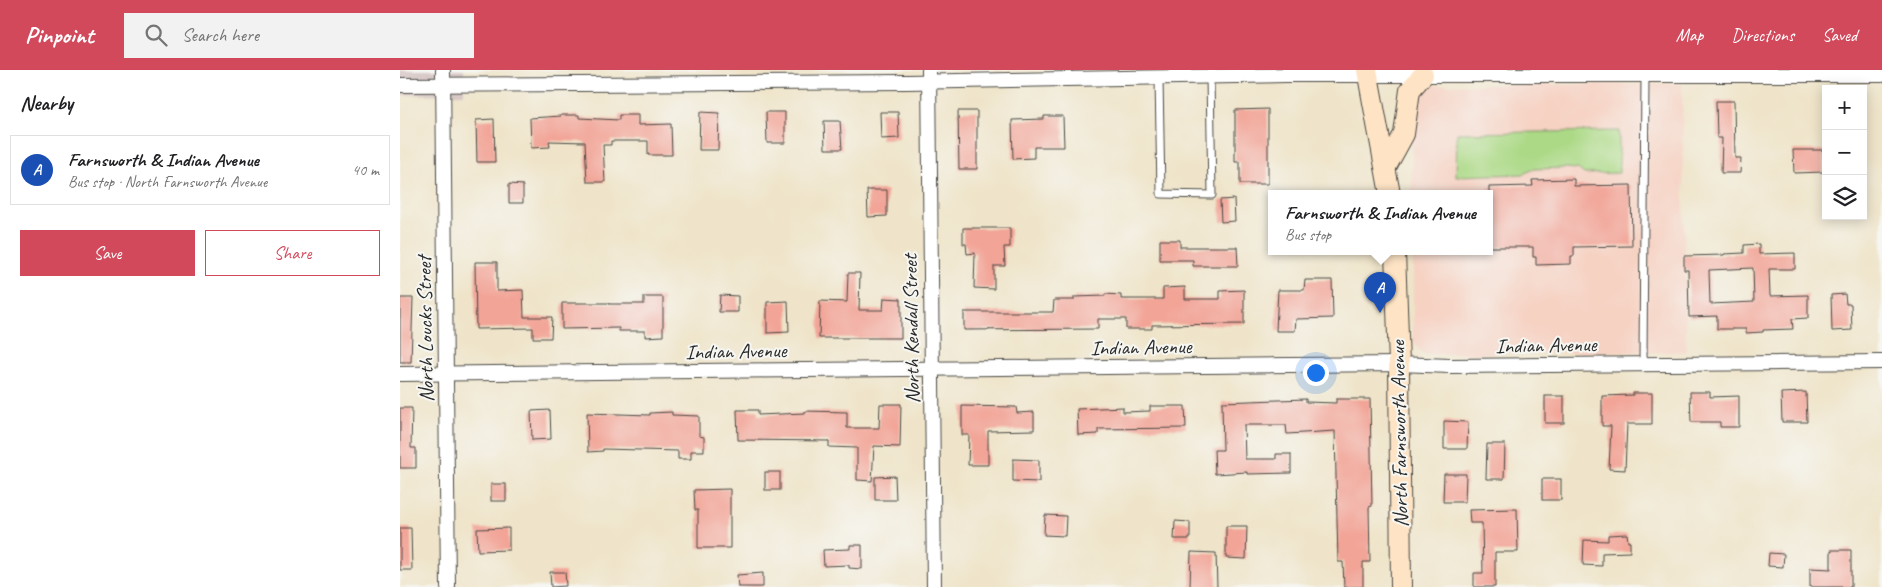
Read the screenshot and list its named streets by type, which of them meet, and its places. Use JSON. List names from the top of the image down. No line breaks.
{"streets":{"main road":["North Farnsworth Avenue"],"street":["North Loucks Street","North Kendall Street","Indian Avenue"]},"crossings":[["North Loucks Street","Indian Avenue"],["North Kendall Street","Indian Avenue"],["Indian Avenue","North Farnsworth Avenue"]],"page":{"header":"Pinpoint","search":"Search here","nav":["Map","Directions","Saved"],"heading":"Nearby","map_buttons":["+","−"],"list":[{"mark":"A","name":"Farnsworth & Indian Avenue","note":"Bus stop · North Farnsworth Avenue","value":"40 m"}],"popup":["Farnsworth & Indian Avenue","Bus stop"],"buttons":["Save","Share"],"pins":"A"}}
